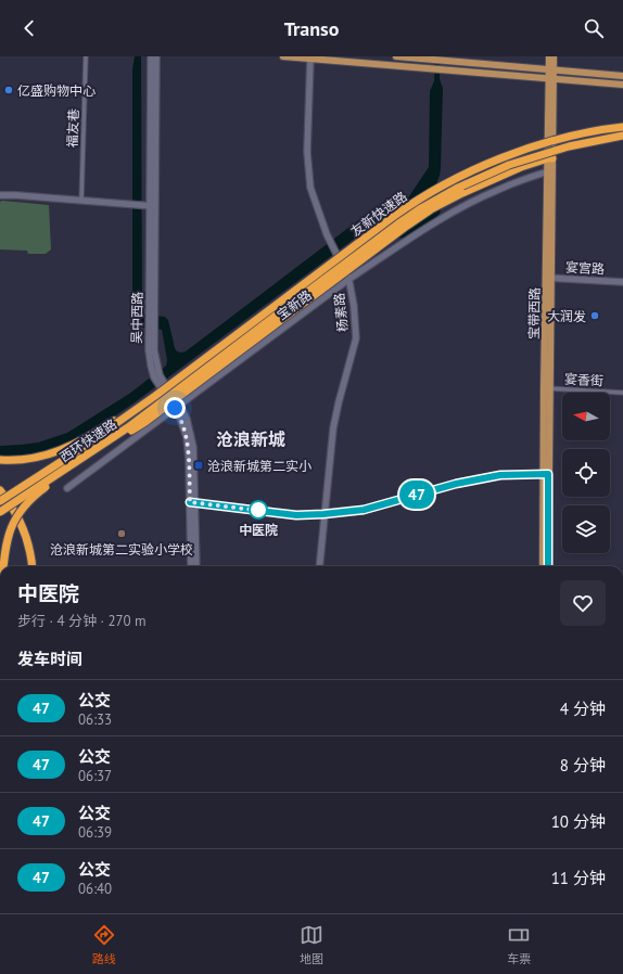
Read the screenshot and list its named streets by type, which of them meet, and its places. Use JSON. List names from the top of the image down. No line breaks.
{"streets":{"highway":["友新快速路","西环快速路"],"main road":["宝带西路"],"street":["福友巷","宴宫路","宝新路","杨素路","吴中西路","宴香街"]},"crossings":[["友新快速路","西环快速路"],["宴宫路","宝带西路"],["宝新路","杨素路"],["宝新路","宝带西路"],["宝新路","吴中西路"],["宝带西路","宴香街"]],"districts":["沧浪新城"],"places":{"other":["亿盛购物中心","大润发","中医院","沧浪新城第二实验小学校"],"transit":["沧浪新城第二实小"]},"lines":["bus line 47"],"north":"left","page":{"header":"Transo","on_map":"47","heading":[["中医院","步行 · 4 分钟 · 270 m"],"发车时间"],"list":[{"mark":"47","name":"公交","note":"06:33","value":"4 分钟"},{"mark":"47","name":"公交","note":"06:37","value":"8 分钟"},{"mark":"47","name":"公交","note":"06:39","value":"10 分钟"},{"mark":"47","name":"公交","note":"06:40","value":"11 分钟"}],"tabs":["路线","地图","车票"]}}
